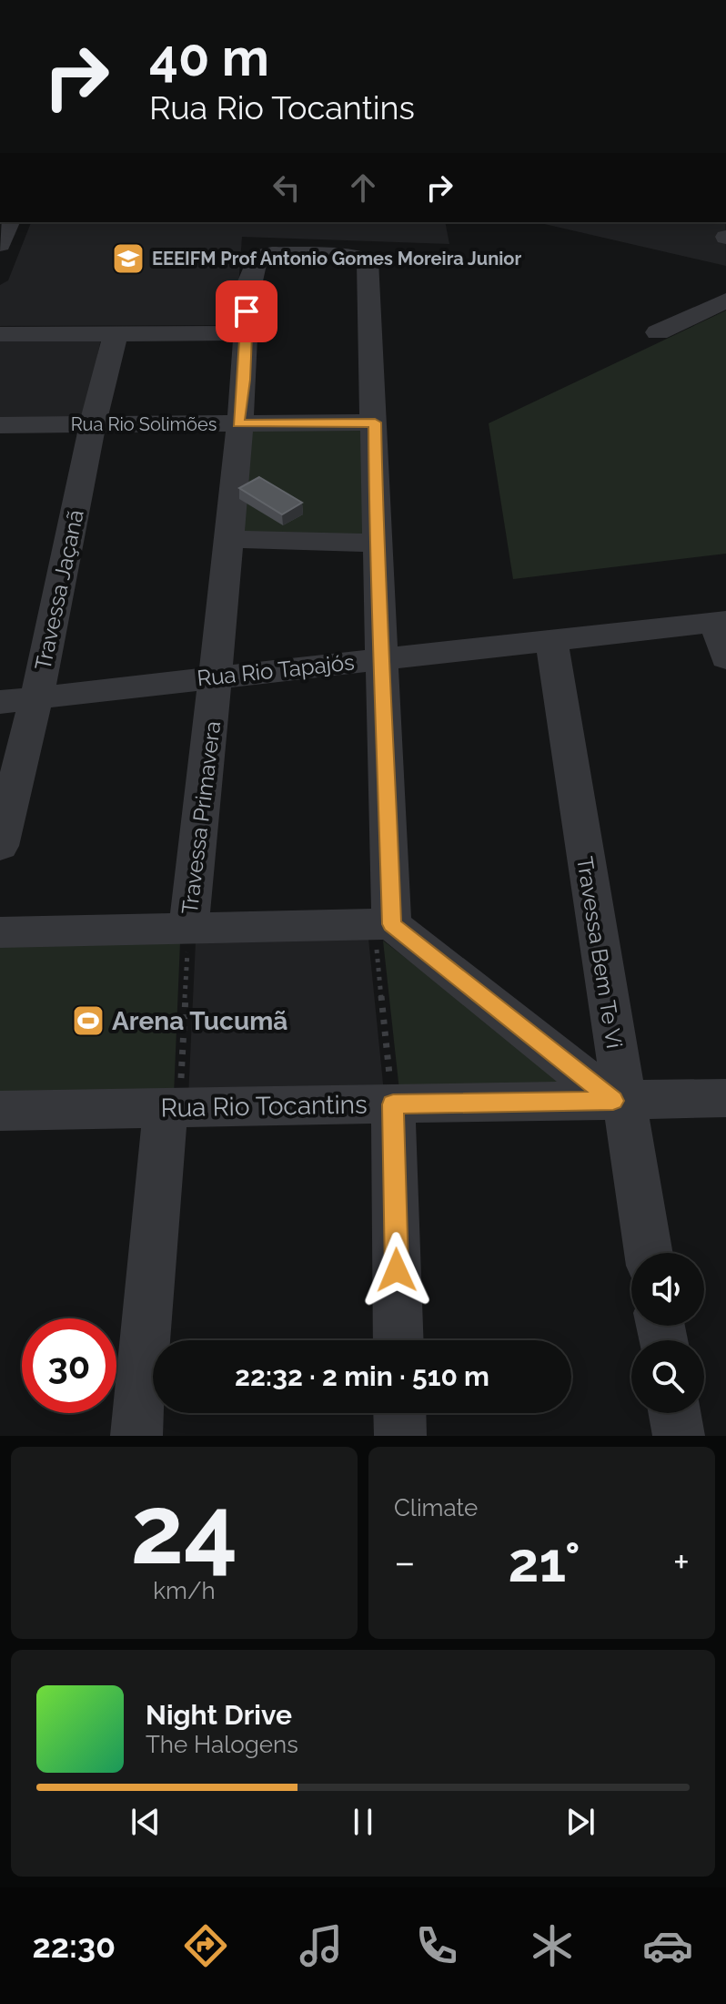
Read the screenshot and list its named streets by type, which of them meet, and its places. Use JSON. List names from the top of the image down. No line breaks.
{"streets":{"street":["Rua Rio Solimões","Travessa Jaçanã","Rua Rio Tapajós","Travessa Primavera","Travessa Bem Te Vi","Rua Rio Tocantins"]},"crossings":[["Rua Rio Solimões","Travessa Jaçanã"],["Rua Rio Solimões","Travessa Primavera"],["Travessa Jaçanã","Rua Rio Tapajós"],["Rua Rio Tapajós","Travessa Primavera"],["Rua Rio Tapajós","Travessa Bem Te Vi"],["Travessa Bem Te Vi","Rua Rio Tocantins"]],"places":{"school or university":["EEEIFM Prof Antonio Gomes Moreira Junior"],"sports":["Arena Tucumã"]},"page":{"turn":["40 m","Rua Rio Tocantins"],"limit":"30","trip":"22:32 · 2 min · 510 m","tile":[["24","km/h"],"Climate"],"heat":["−","21°","+"],"song":["Night Drive","The Halogens"],"tabs":"22:30"}}
